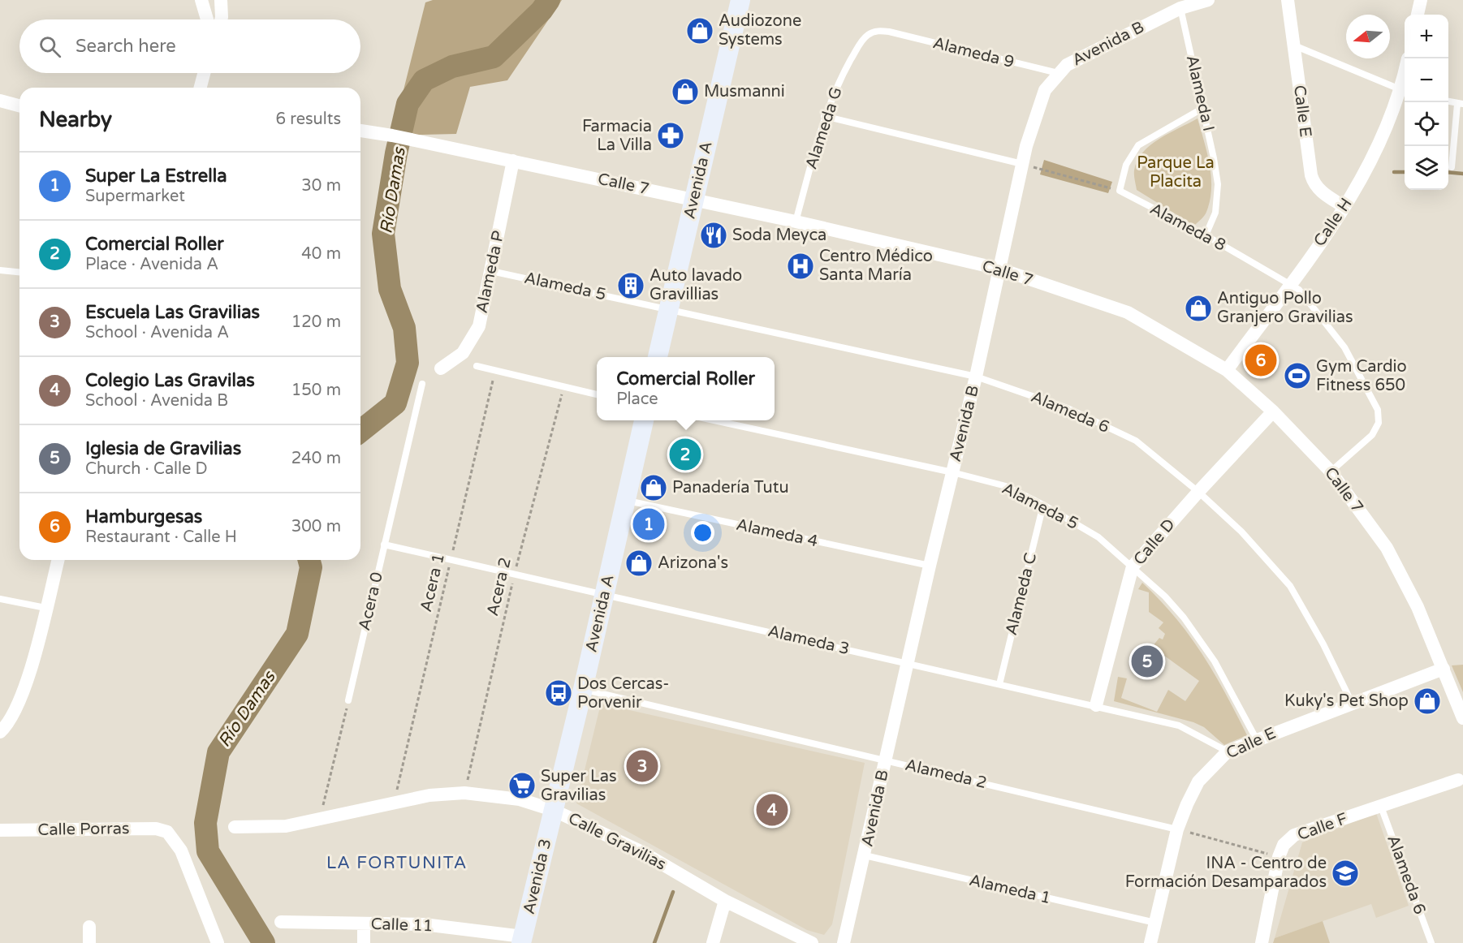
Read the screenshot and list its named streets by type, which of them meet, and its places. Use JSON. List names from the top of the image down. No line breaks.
{"streets":{"street":["Avenida B","Calle E","Avenida A","Calle 7","Calle H","Alameda P","Calle D","Calle F","Calle Porras","Calle Gravilias","Avenida 3","Calle 11"],"lane":["Alameda 9","Alameda I","Alameda G","Alameda 8","Alameda 5","Alameda 6","Alameda 4","Alameda C","Acera 0","Alameda 3","Alameda 2","Alameda 1"],"path":["Acera 1","Acera 2"]},"crossings":[["Avenida B","Alameda 9"],["Avenida B","Alameda I"],["Avenida B","Calle 7"],["Avenida B","Alameda 5"],["Avenida B","Alameda 6"],["Avenida B","Alameda 4"],["Avenida B","Alameda 3"],["Avenida B","Alameda 2"],["Avenida B","Alameda 1"],["Alameda 9","Alameda G"],["Alameda I","Alameda 8"],["Calle E","Calle 7"],["Calle E","Calle H"],["Calle E","Alameda 5"],["Calle E","Alameda 6"],["Calle E","Alameda 3"],["Calle E","Alameda 2"],["Calle E","Alameda 1"],["Alameda G","Calle 7"],["Avenida A","Calle 7"],["Avenida A","Alameda 5"],["Avenida A","Alameda 6"],["Avenida A","Alameda 4"],["Avenida A","Alameda 3"],["Avenida A","Alameda 2"],["Avenida A","Calle Gravilias"],["Avenida A","Avenida 3"],["Calle 7","Calle H"],["Calle 7","Alameda 8"],["Calle 7","Alameda P"],["Calle 7","Calle D"],["Calle H","Alameda 8"],["Alameda P","Alameda 5"],["Alameda 5","Alameda 6"],["Alameda 5","Calle D"],["Alameda 5","Alameda C"],["Alameda 6","Calle D"],["Alameda 6","Calle F"],["Calle D","Alameda 3"],["Acera 1","Alameda 3"],["Acera 1","Calle Gravilias"],["Acera 2","Alameda 3"],["Acera 2","Calle Gravilias"],["Alameda C","Alameda 3"],["Acera 0","Alameda 3"],["Calle Gravilias","Avenida 3"],["Avenida 3","Calle 11"]],"districts":["LA FORTUNITA"],"water":["Río Damas"],"parks":["Parque La Placita"],"places":{"shop":["Audiozone Systems","Musmanni","Antiguo Pollo Granjero Gravilias","Panadería Tutu","Arizona's","Kuky's Pet Shop"],"pharmacy":["Farmacia La Villa"],"restaurant":["Soda Meyca"],"hospital":["Centro Médico Santa María"],"building":["Auto lavado Gravillias"],"sports":["Gym Cardio Fitness 650"],"bus stop":["Dos Cercas- Porvenir"],"supermarket":["Super Las Gravilias"],"school or university":["INA - Centro de Formación Desamparados"]},"north":"left","page":{"map_buttons":["+","−"],"search":"Search here","heading":["Nearby","6 results"],"list":[{"mark":"1","name":"Super La Estrella","note":"Supermarket","value":"30 m"},{"mark":"2","name":"Comercial Roller","note":"Place · Avenida A","value":"40 m"},{"mark":"3","name":"Escuela Las Gravilias","note":"School · Avenida A","value":"120 m"},{"mark":"4","name":"Colegio Las Gravilas","note":"School · Avenida B","value":"150 m"},{"mark":"5","name":"Iglesia de Gravilias","note":"Church · Calle D","value":"240 m"},{"mark":"6","name":"Hamburgesas","note":"Restaurant · Calle H","value":"300 m"}],"pins":["6","2","1","5","3","4"],"popup":["Comercial Roller","Place"]}}
